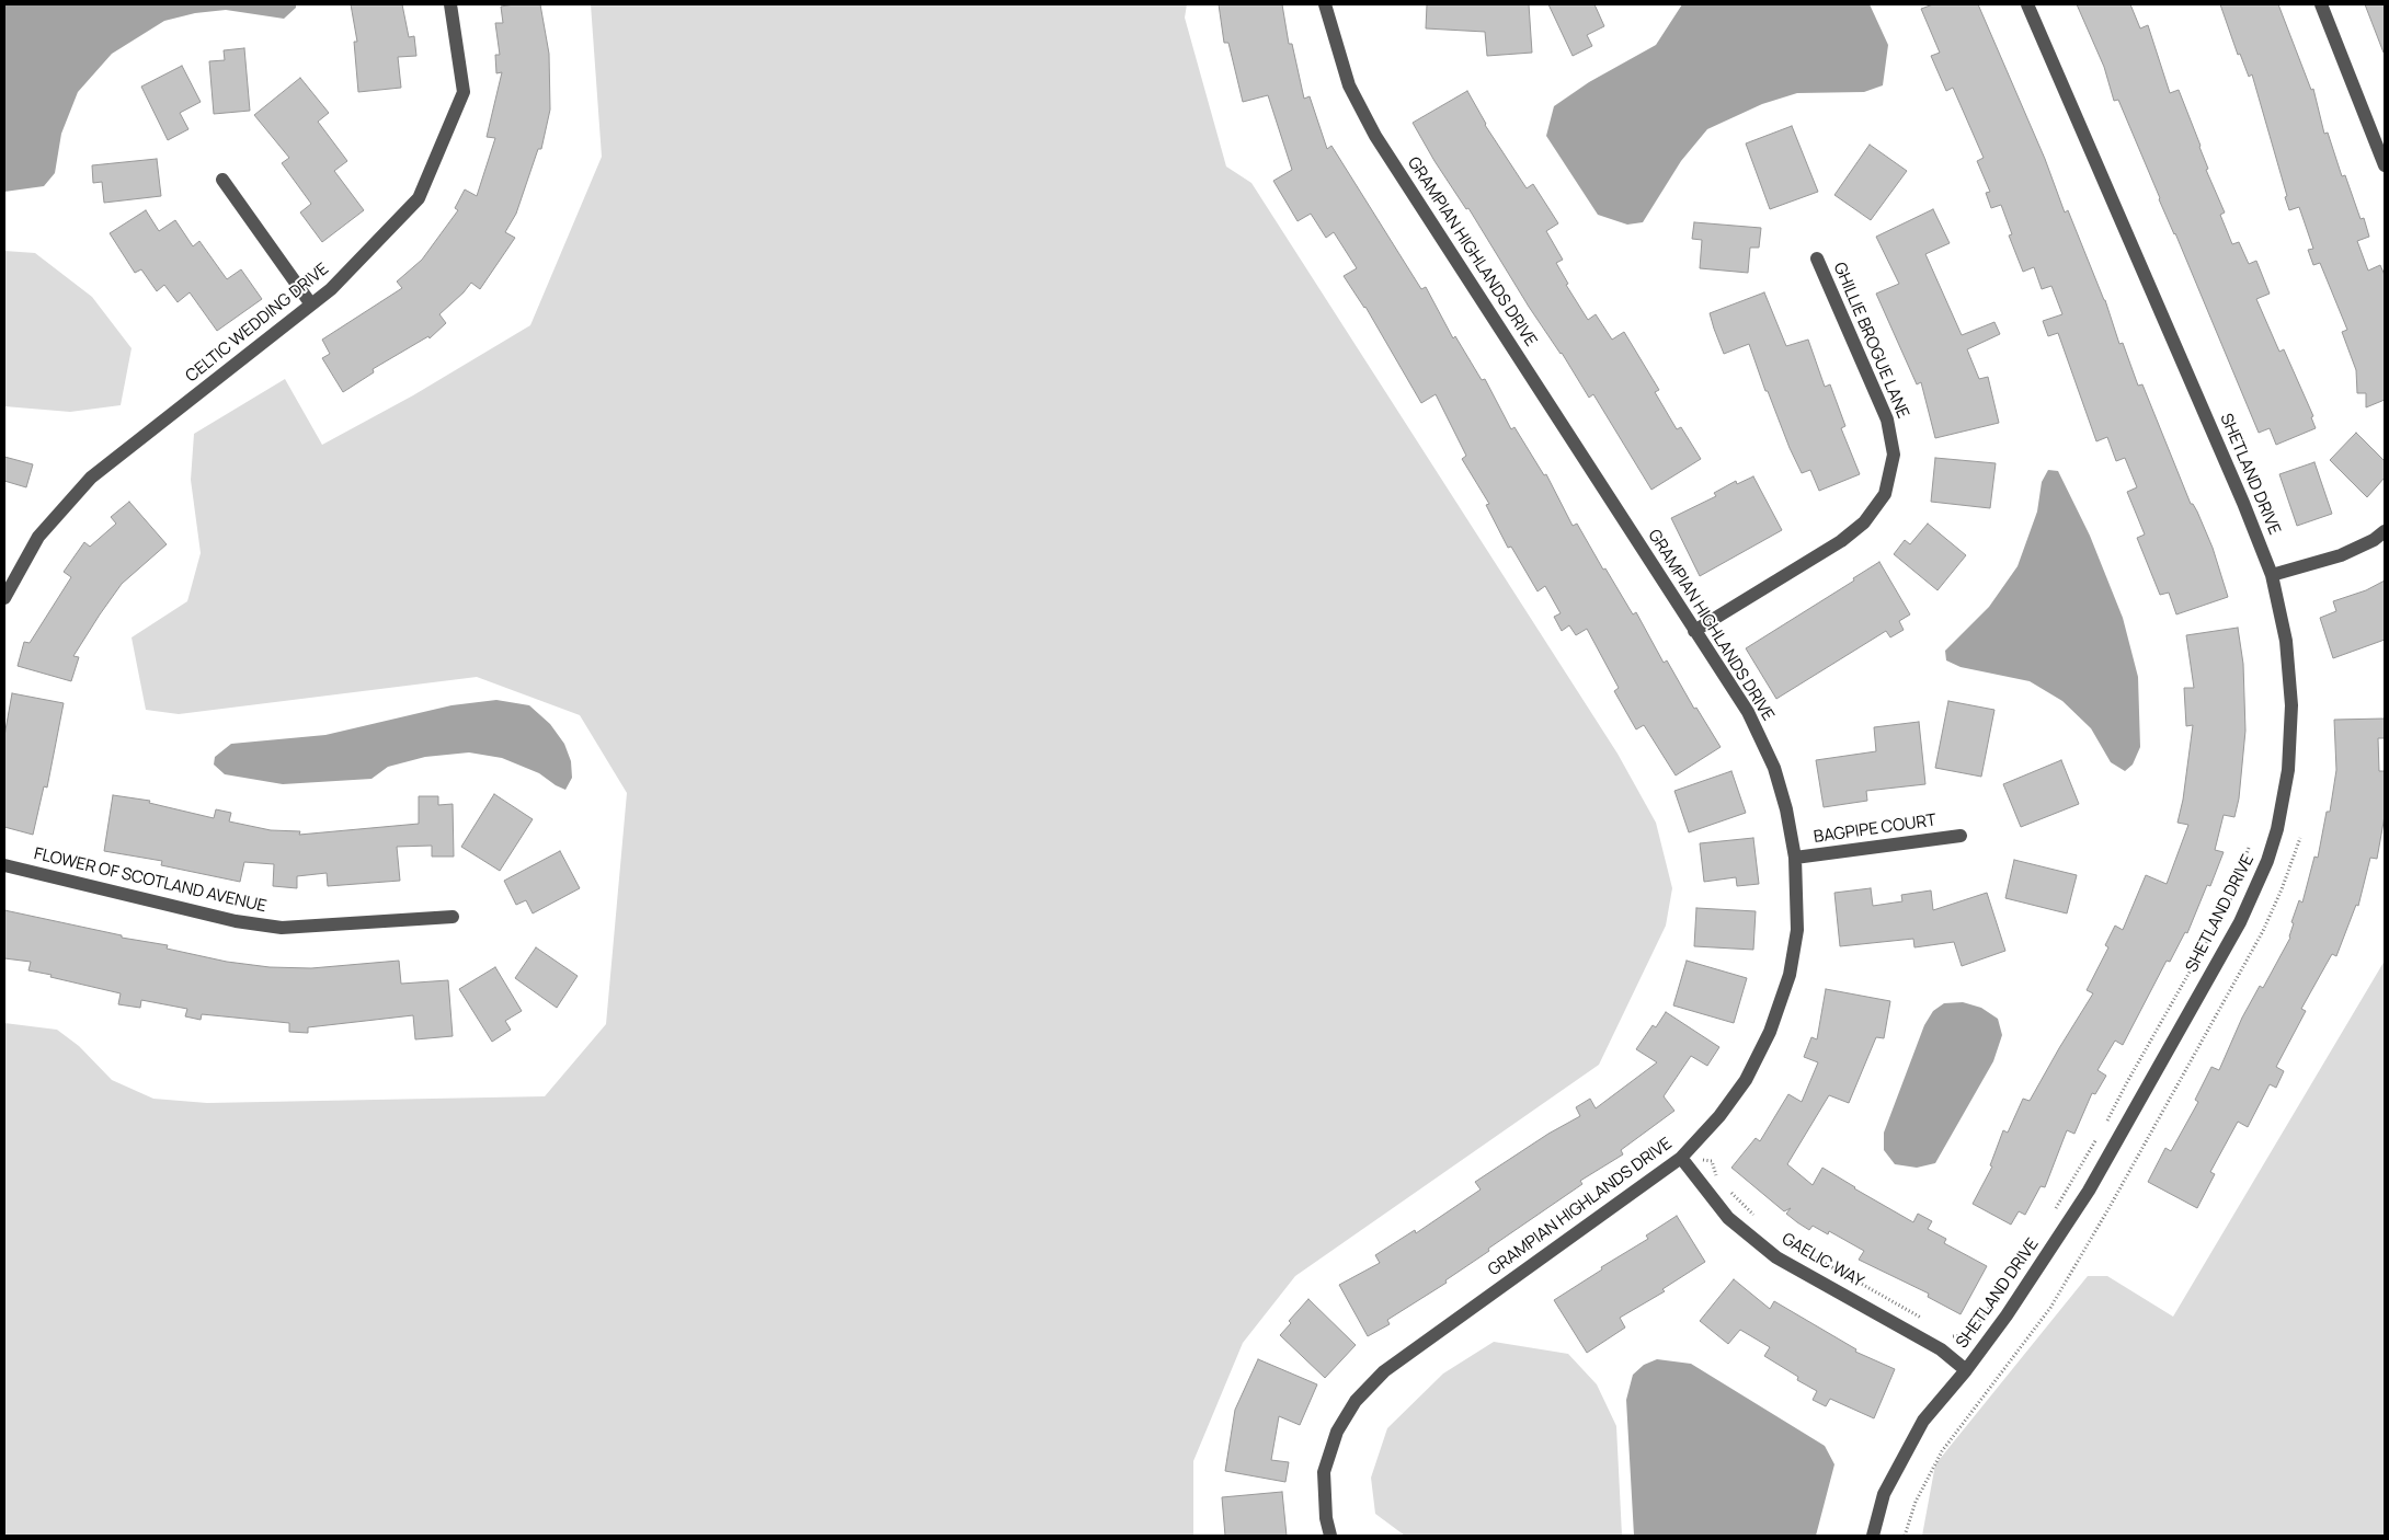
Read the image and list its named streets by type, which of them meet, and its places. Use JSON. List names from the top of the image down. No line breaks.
{"streets":{"street":["GRAMPIAN HIGHLANDS DRIVE","CELTIC WEDDING DRIVE","GHILLIE BROGUE LANE","SHETLAND DRIVE","BAGPIPE COURT","FLOWER OF SCOTLAND AVENUE","GAELIC WAY"]},"crossings":[["GRAMPIAN HIGHLANDS DRIVE","GHILLIE BROGUE LANE"],["GRAMPIAN HIGHLANDS DRIVE","BAGPIPE COURT"],["GRAMPIAN HIGHLANDS DRIVE","GAELIC WAY"],["SHETLAND DRIVE","GAELIC WAY"]]}
